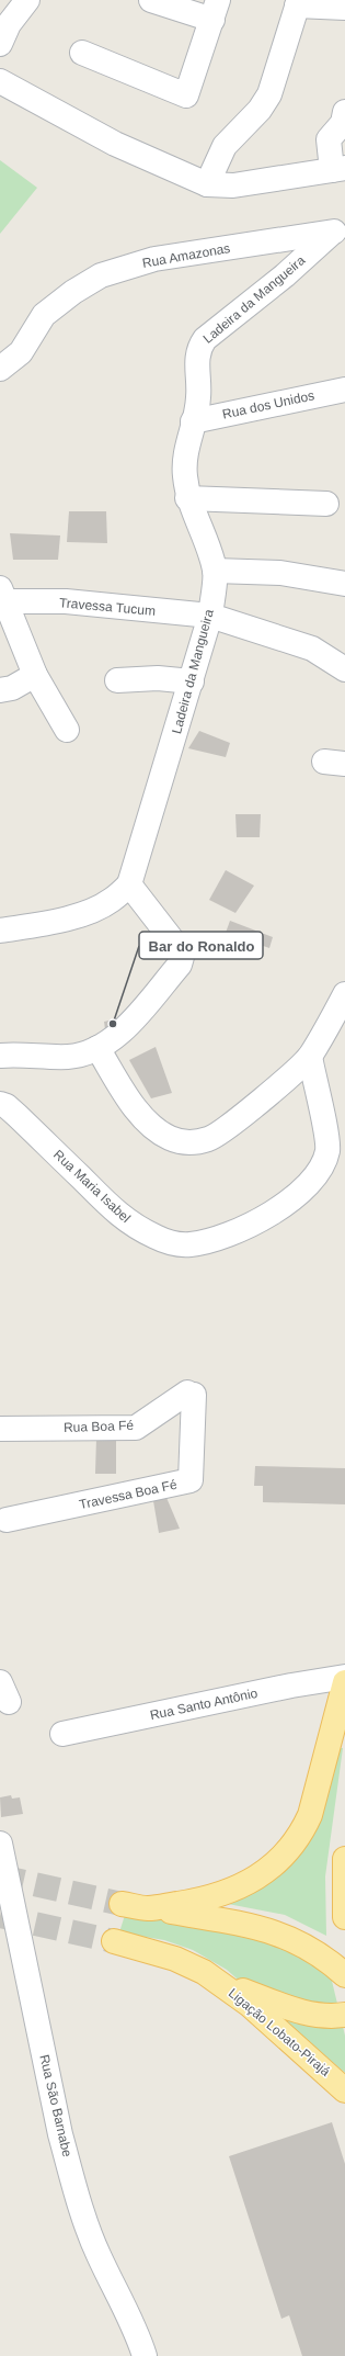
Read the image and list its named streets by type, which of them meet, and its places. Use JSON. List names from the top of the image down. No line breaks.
{"streets":{"main road":["Ligação Lobato-Pirajá"],"street":["Rua Amazonas","Ladeira da Mangueira","Rua dos Unidos","Travessa Tucum","Rua Maria Isabel","Rua Boa Fé","Travessa Boa Fé","Rua Santo Antônio","Rua São Barnabe"]},"crossings":[["Rua Amazonas","Ladeira da Mangueira"],["Ladeira da Mangueira","Rua dos Unidos"],["Ladeira da Mangueira","Travessa Tucum"],["Rua Boa Fé","Travessa Boa Fé"]],"places":["Bar do Ronaldo"]}
